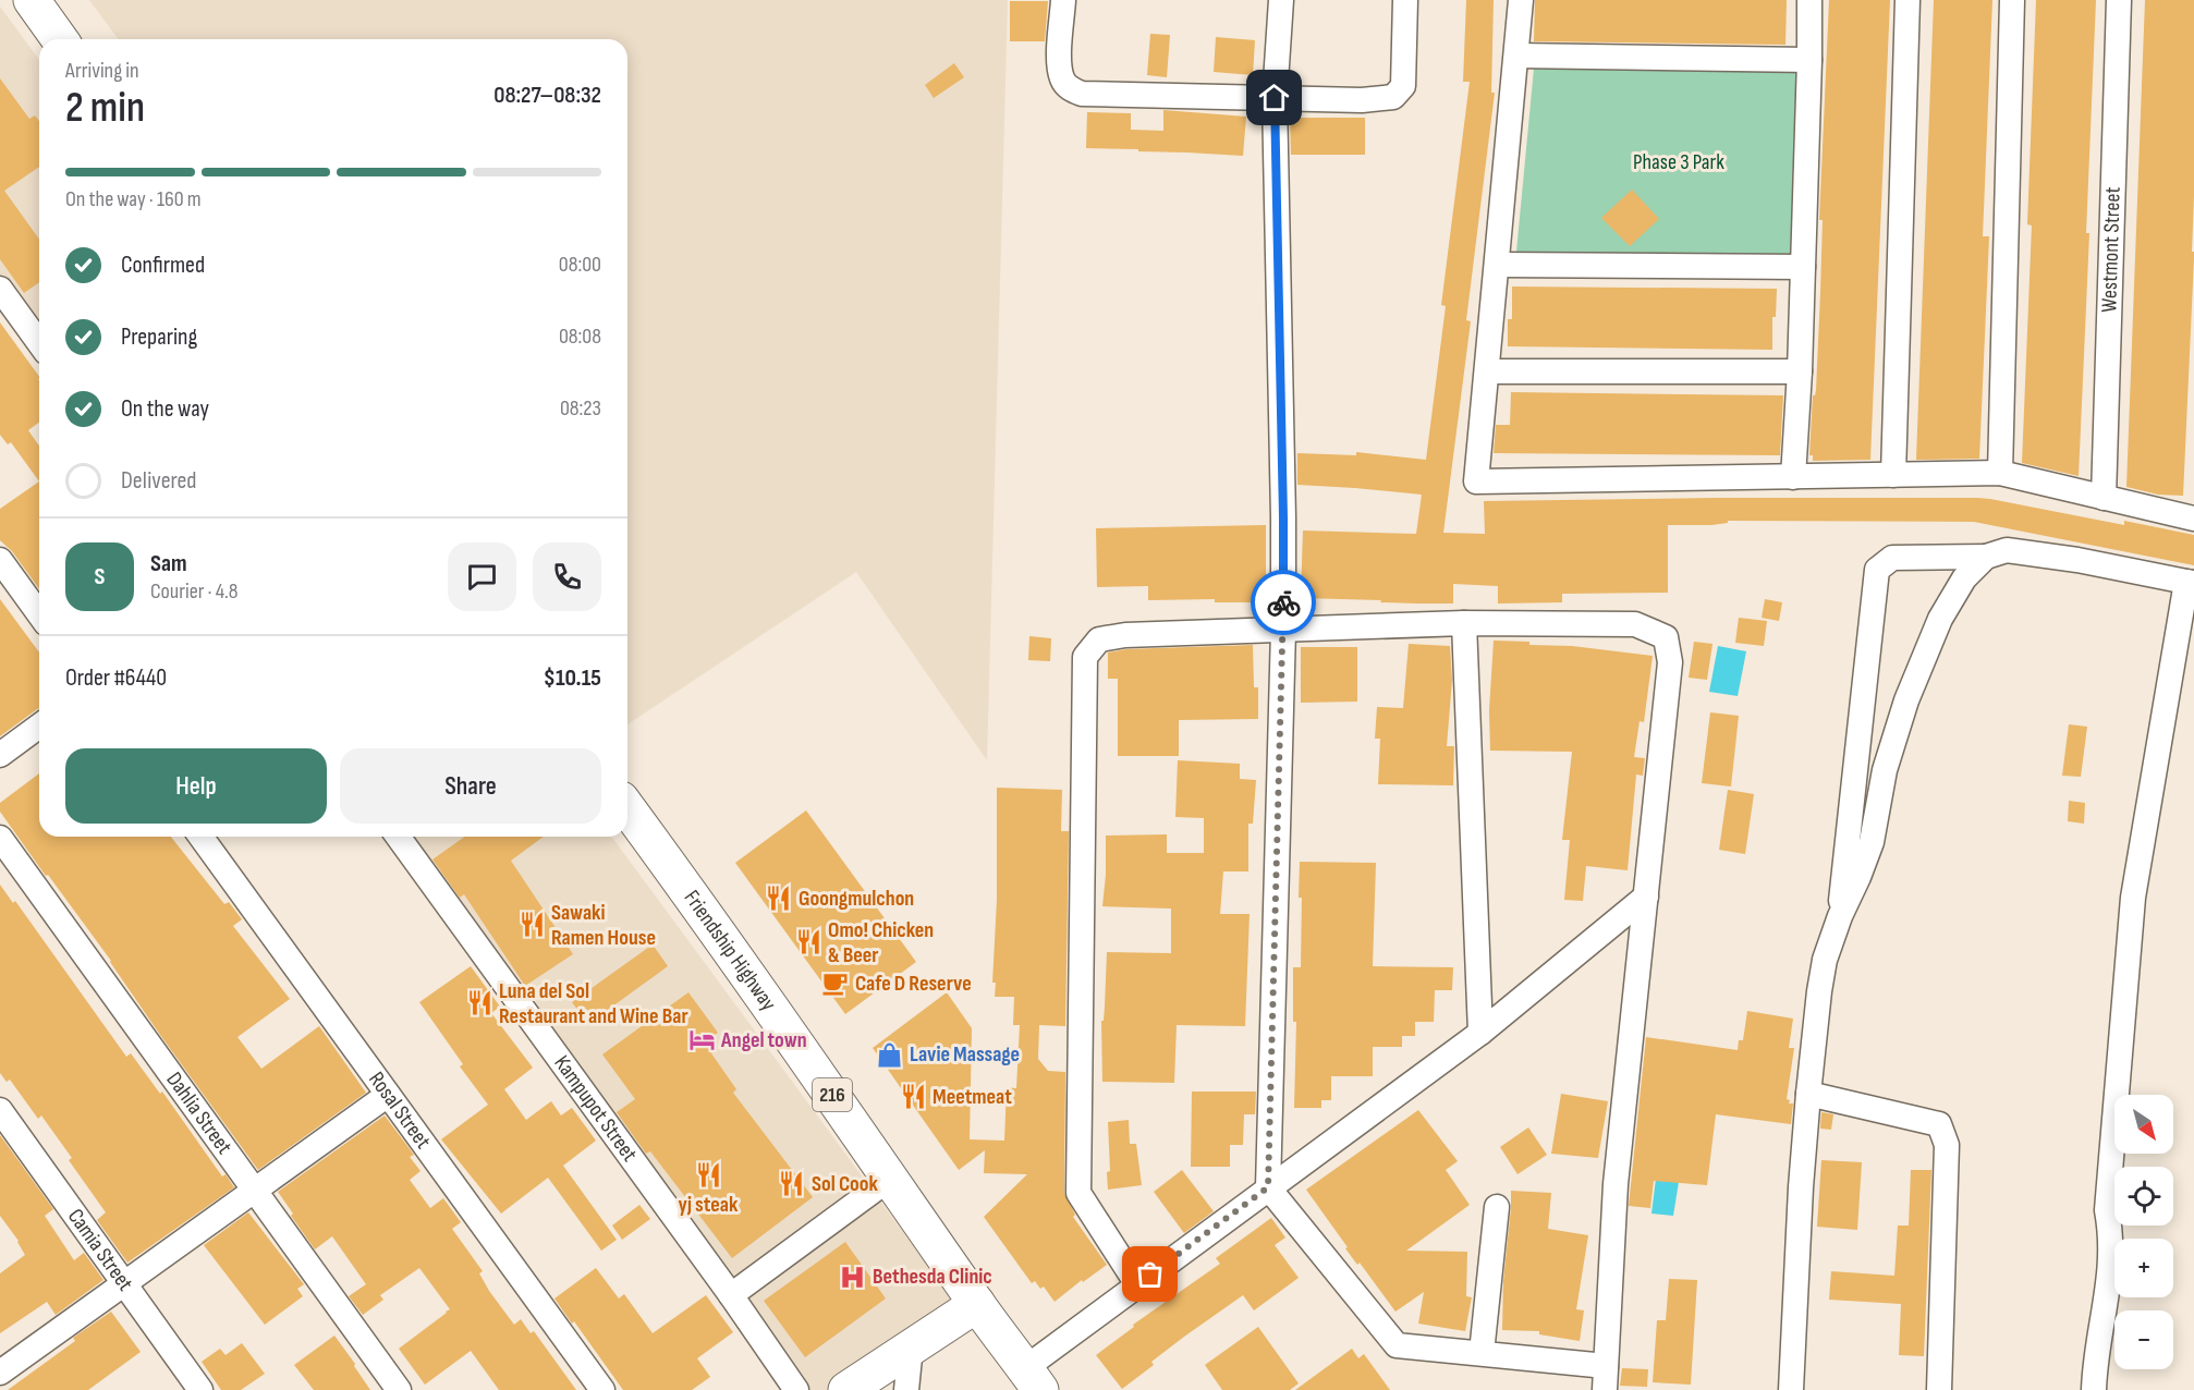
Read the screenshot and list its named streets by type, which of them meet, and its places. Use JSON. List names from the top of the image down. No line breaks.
{"streets":{"main road":["Friendship Highway","216"],"street":["Westmont Street","Kampupot Street","Rosal Street","Dahlia Street","Camia Street"]},"parks":["Phase 3 Park"],"places":{"restaurant":["Goongmulchon","Sawaki Ramen House","Omo! Chicken & Beer","Luna del Sol Restaurant and Wine Bar","Meetmeat","yj steak","Sol Cook"],"cafe":["Cafe D Reserve"],"hotel":["Angel town"],"shop":["Lavie Massage"],"hospital":["Bethesda Clinic"]},"north":"bottom right","page":{"heading":["2 min","Arriving in","08:27–08:32"],"panel":["Sam","Courier · 4.8","Order #6440","$10.15"],"bar":"On the way · 160 m","list":[["Confirmed","08:00"],["Preparing","08:08"],["On the way","08:23"],"Delivered"],"round":"S","buttons":["Help","Share"],"map_buttons":["+","−"]}}
